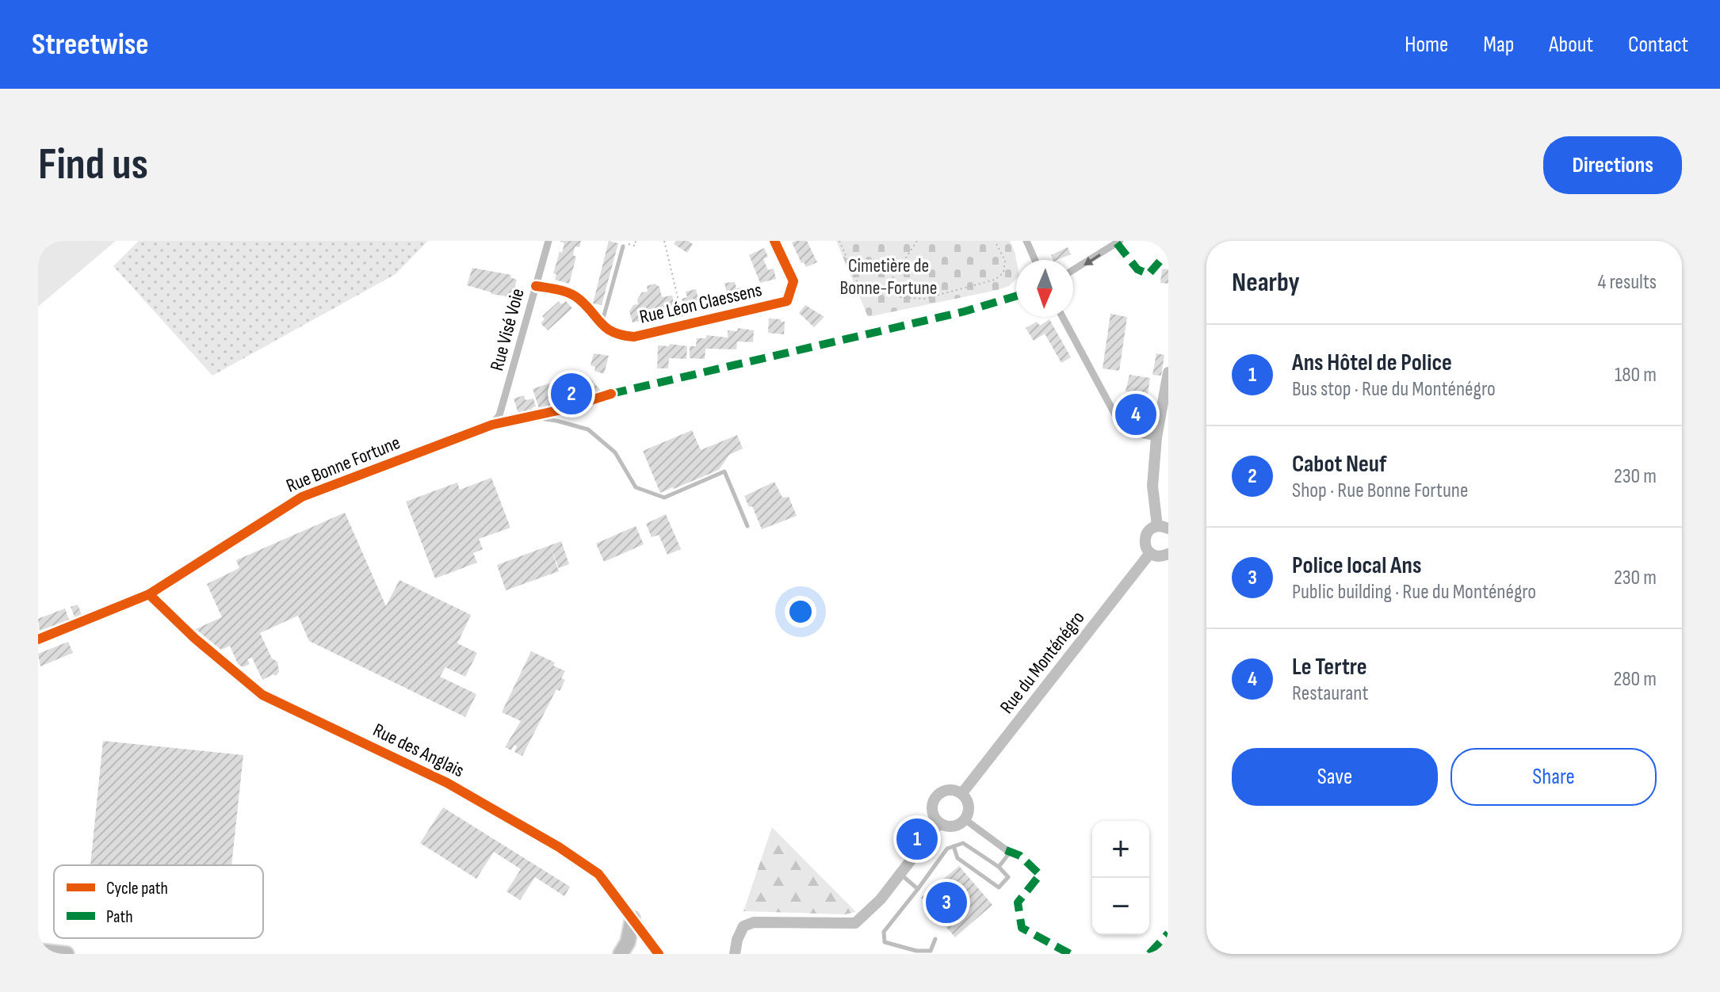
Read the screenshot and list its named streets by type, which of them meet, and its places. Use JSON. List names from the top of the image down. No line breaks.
{"streets":{"street":["Rue Léon Claessens","Rue Visé Voie","Rue Bonne Fortune","Rue du Monténégro","Rue des Anglais"]},"crossings":[["Rue Léon Claessens","Rue Visé Voie"],["Rue Visé Voie","Rue Bonne Fortune"],["Rue Bonne Fortune","Rue des Anglais"]],"parks":["Cimetière de Bonne-Fortune"],"legend":["Cycle path","Path"],"north":"bottom","page":{"header":"Streetwise","nav":["Home","Map","About","Contact"],"buttons":["Directions",["Save","Share"]],"title":"Find us","heading":["Nearby","4 results"],"list":[{"mark":"1","name":"Ans Hôtel de Police","note":"Bus stop · Rue du Monténégro","value":"180 m"},{"mark":"2","name":"Cabot Neuf","note":"Shop · Rue Bonne Fortune","value":"230 m"},{"mark":"3","name":"Police local Ans","note":"Public building · Rue du Monténégro","value":"230 m"},{"mark":"4","name":"Le Tertre","note":"Restaurant","value":"280 m"}],"pins":["2","4","1","3"],"map_buttons":["+","−"]}}
